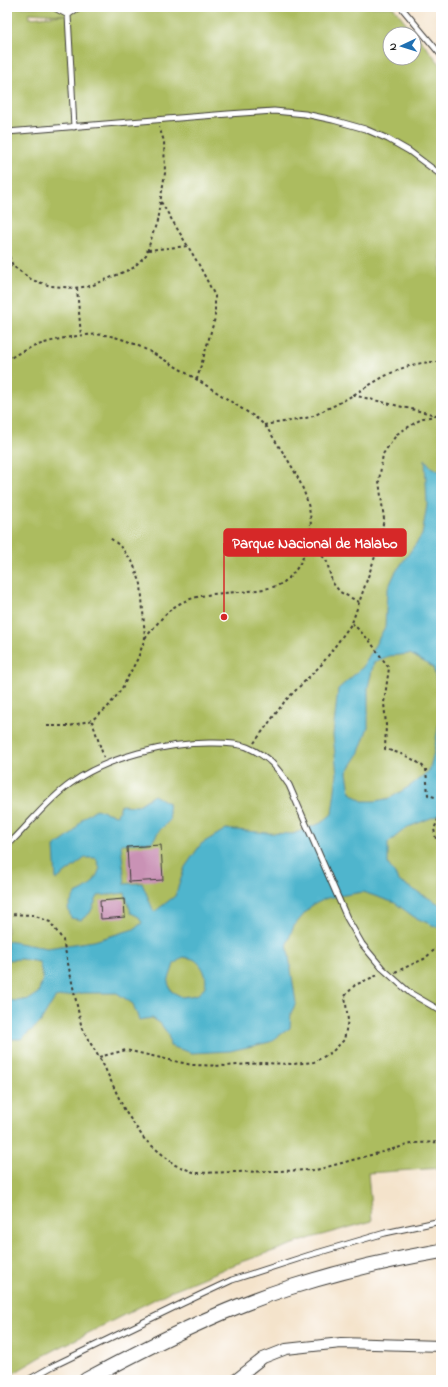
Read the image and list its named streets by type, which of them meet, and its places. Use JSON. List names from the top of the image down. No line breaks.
{"places":["Parque Nacional de Malabo"],"north":"left"}
